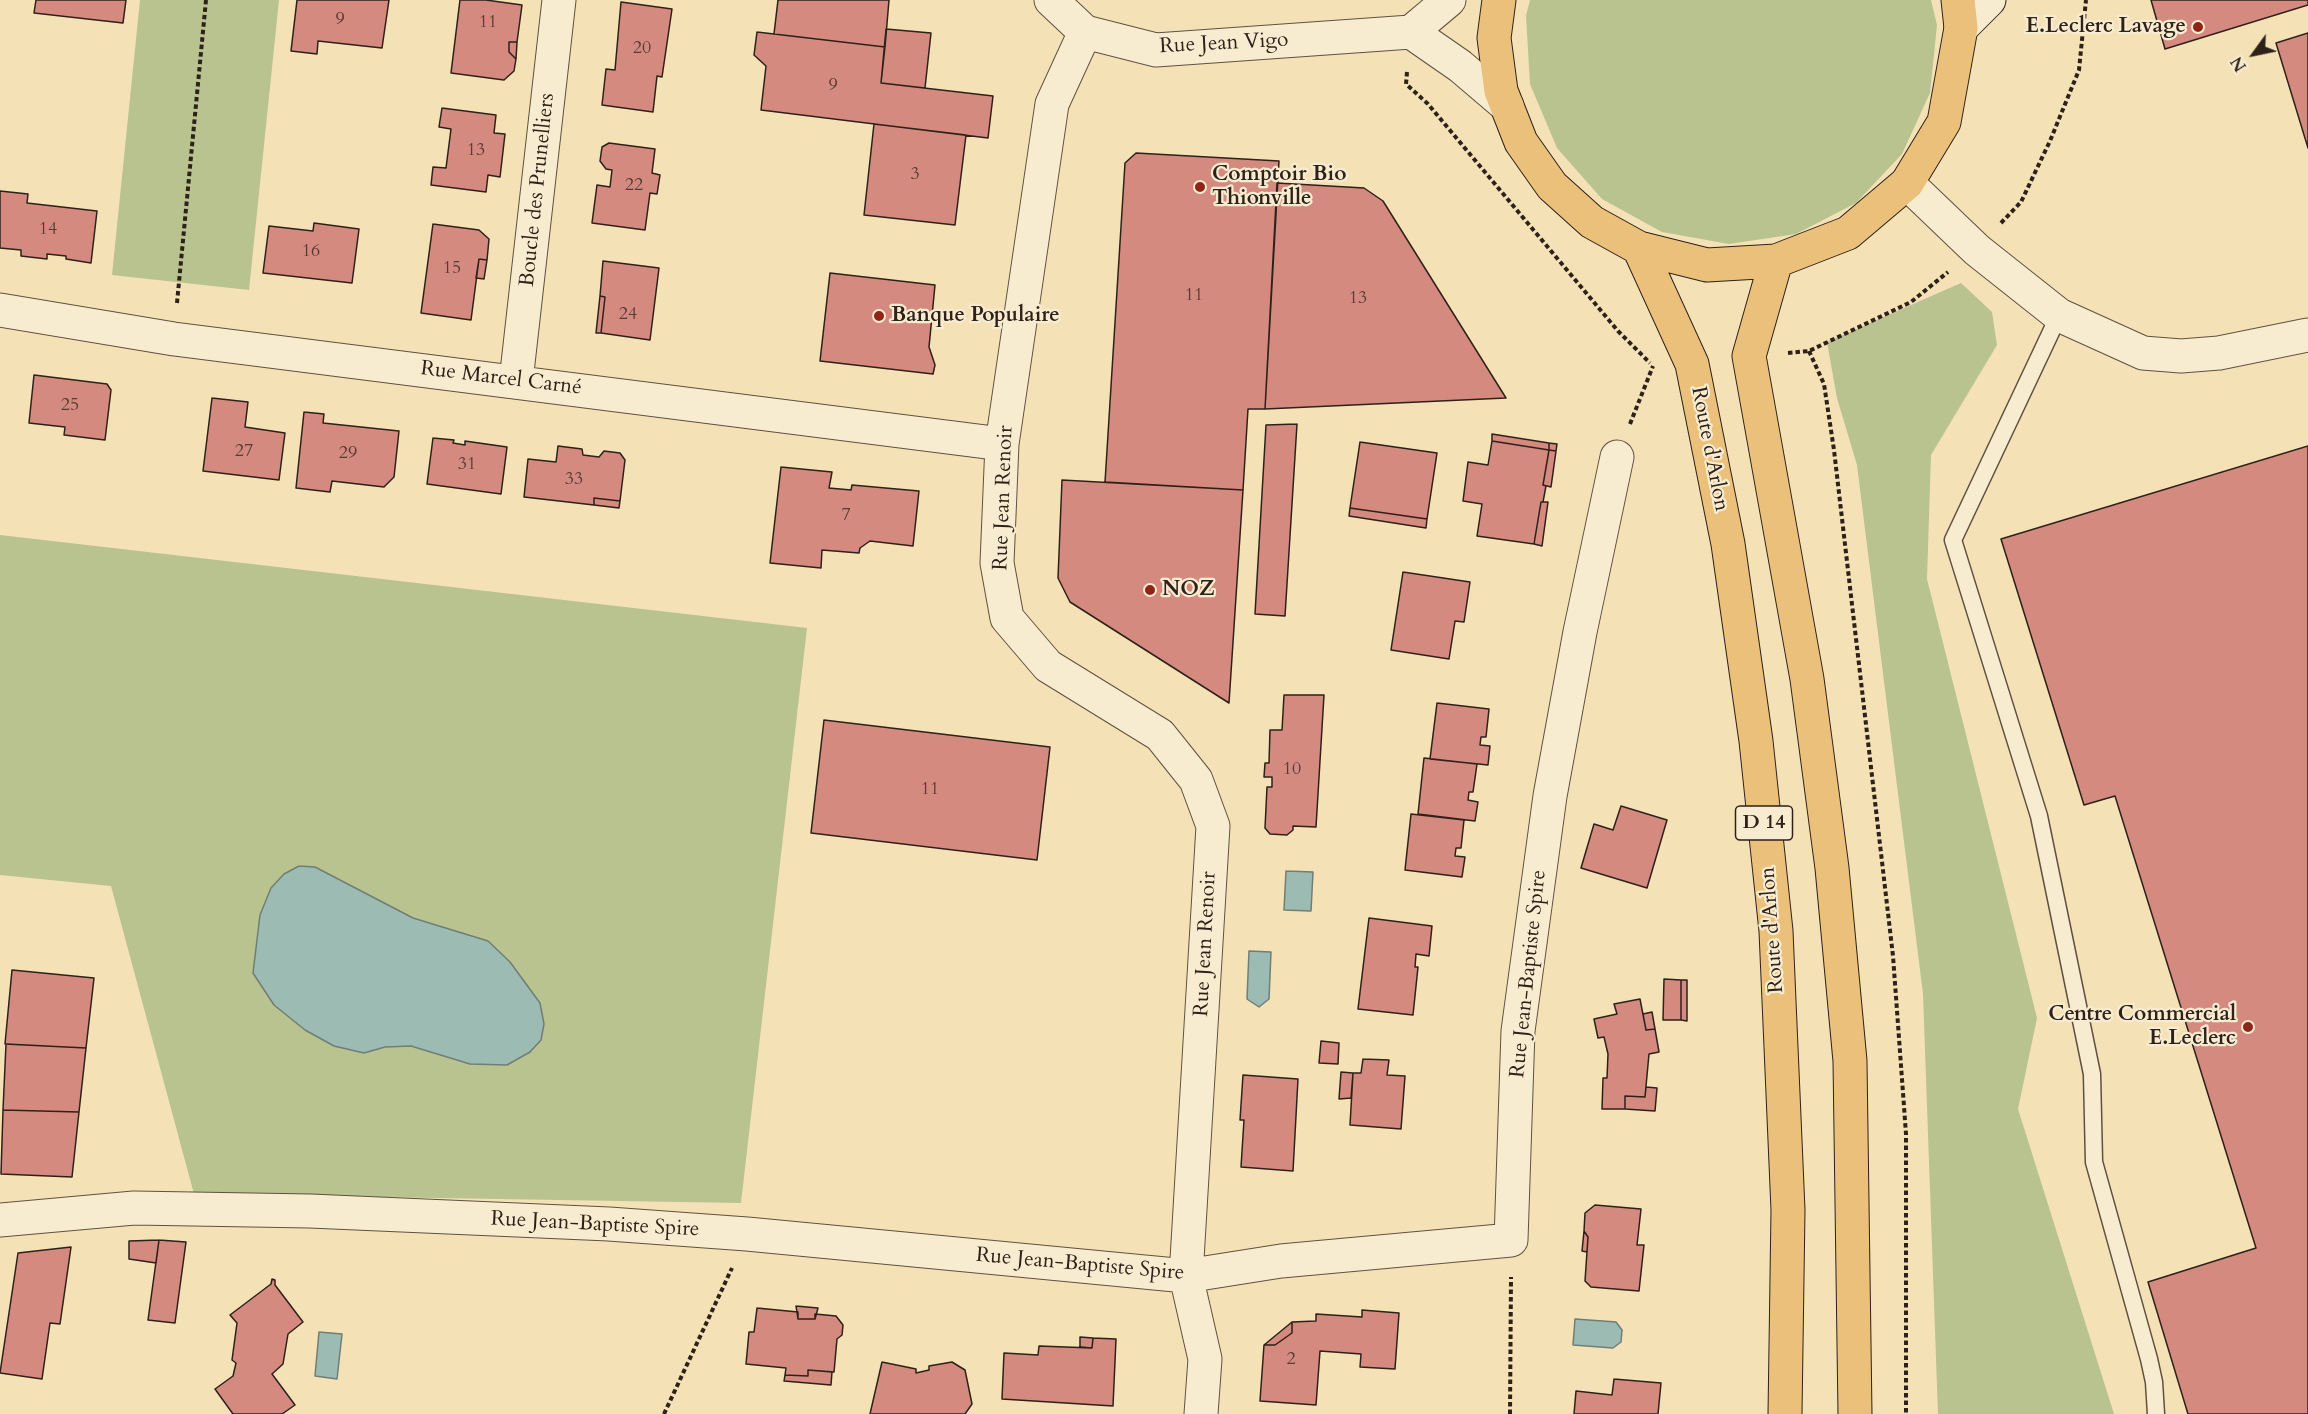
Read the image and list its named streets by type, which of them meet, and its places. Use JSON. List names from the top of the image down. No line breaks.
{"streets":{"main road":["Route d'Arlon","D 14"],"street":["Rue Jean Vigo","Boucle des Prunelliers","Rue Marcel Carné","Rue Jean Renoir","Rue Jean-Baptiste Spire"]},"crossings":[["Rue Jean Vigo","Rue Jean Renoir"],["Boucle des Prunelliers","Rue Marcel Carné"],["Rue Marcel Carné","Rue Jean Renoir"],["Rue Jean Renoir","Rue Jean-Baptiste Spire"]],"places":["E.Leclerc Lavage","Comptoir Bio Thionville","Banque Populaire","NOZ","Centre Commercial E.Leclerc"],"house_numbers":["9","11","20","9","13","3","22","14","16","15","11","13","24","25","27","29","31","33","7","10","11","2"],"north":"bottom left"}
